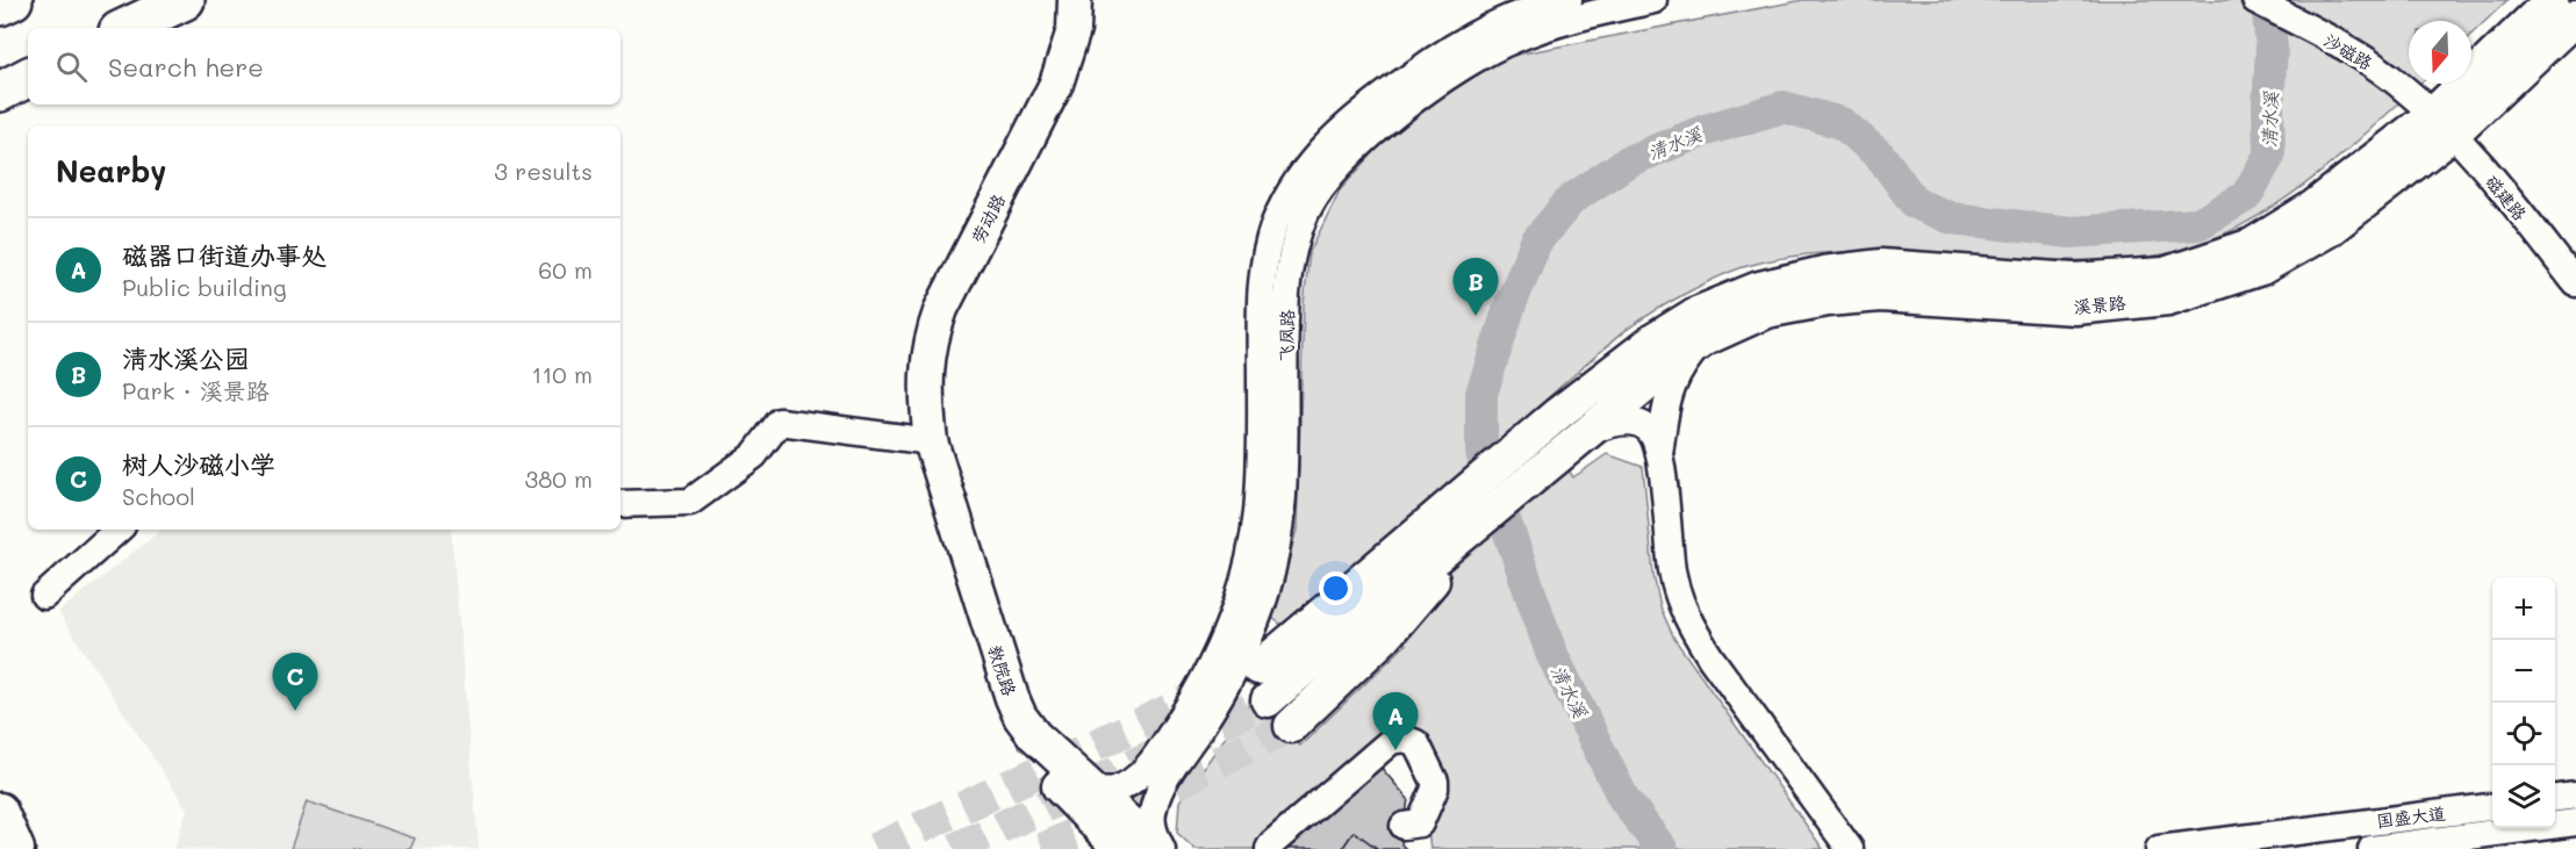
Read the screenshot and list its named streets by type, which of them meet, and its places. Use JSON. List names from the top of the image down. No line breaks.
{"streets":{"main road":["劳动路","溪景路","教院路"],"street":["沙磁路","磁建路","飞凤路","国盛大道"]},"crossings":[["沙磁路","磁建路"],["沙磁路","溪景路"],["磁建路","溪景路"],["劳动路","教院路"],["飞凤路","教院路"]],"water":["清水溪"],"north":"bottom","page":{"search":"Search here","heading":["Nearby","3 results"],"list":[{"mark":"A","name":"磁器口街道办事处","note":"Public building","value":"60 m"},{"mark":"B","name":"清水溪公园","note":"Park · 溪景路","value":"110 m"},{"mark":"C","name":"树人沙磁小学","note":"School","value":"380 m"}],"pins":["B","C","A"],"map_buttons":["+","−"]}}
